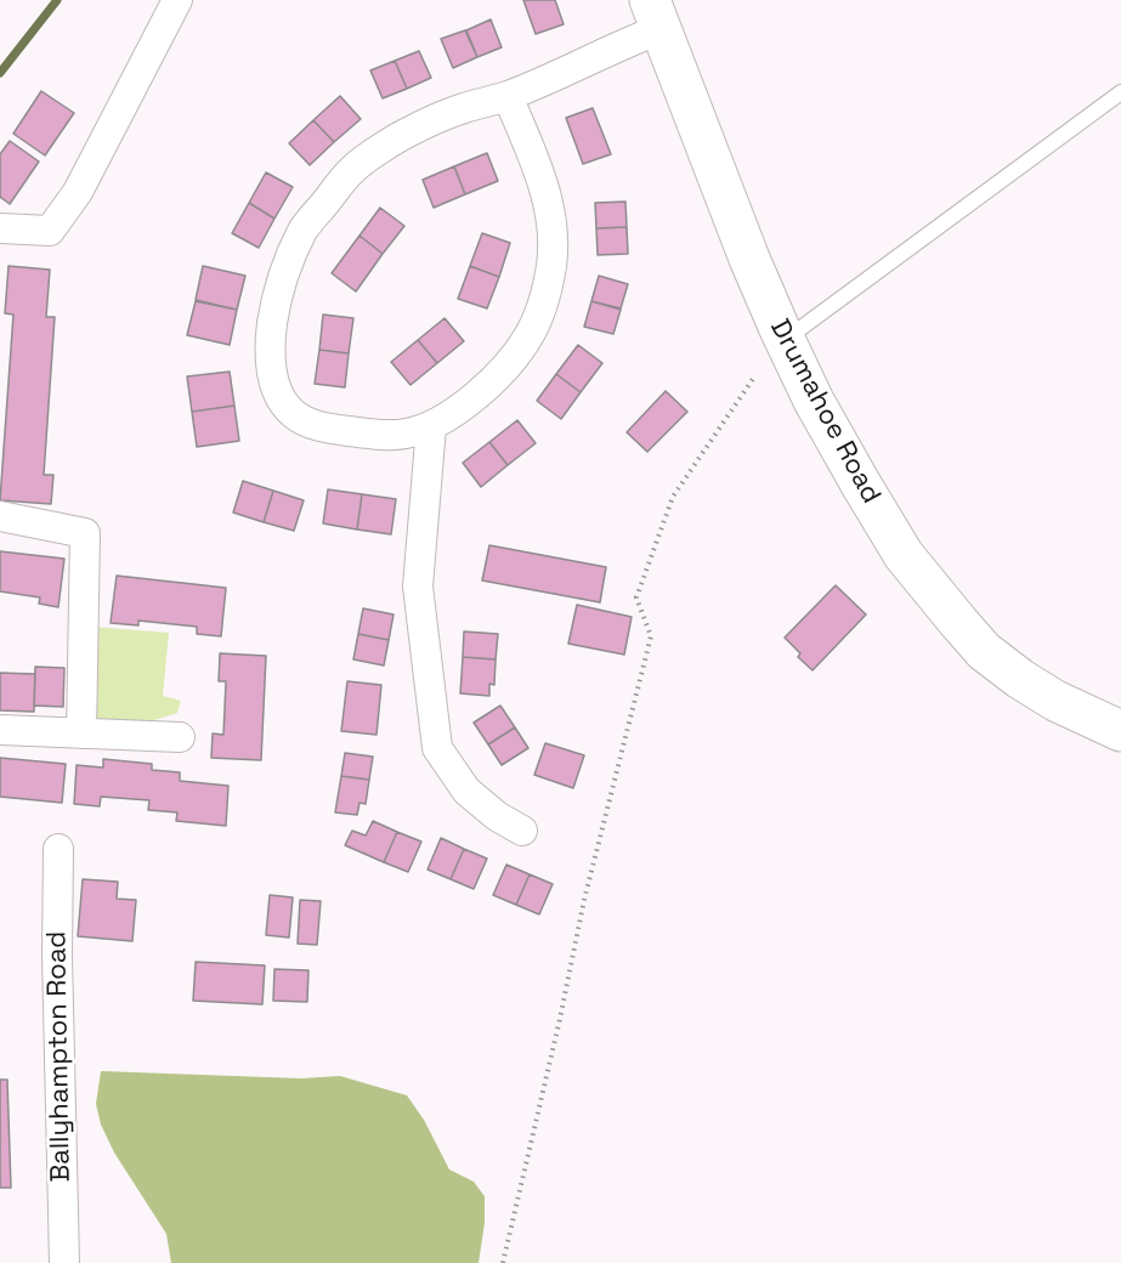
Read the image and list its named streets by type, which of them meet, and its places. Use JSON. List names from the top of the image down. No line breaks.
{"streets":{"main road":["Drumahoe Road"],"street":["Ballyhampton Road"]}}
